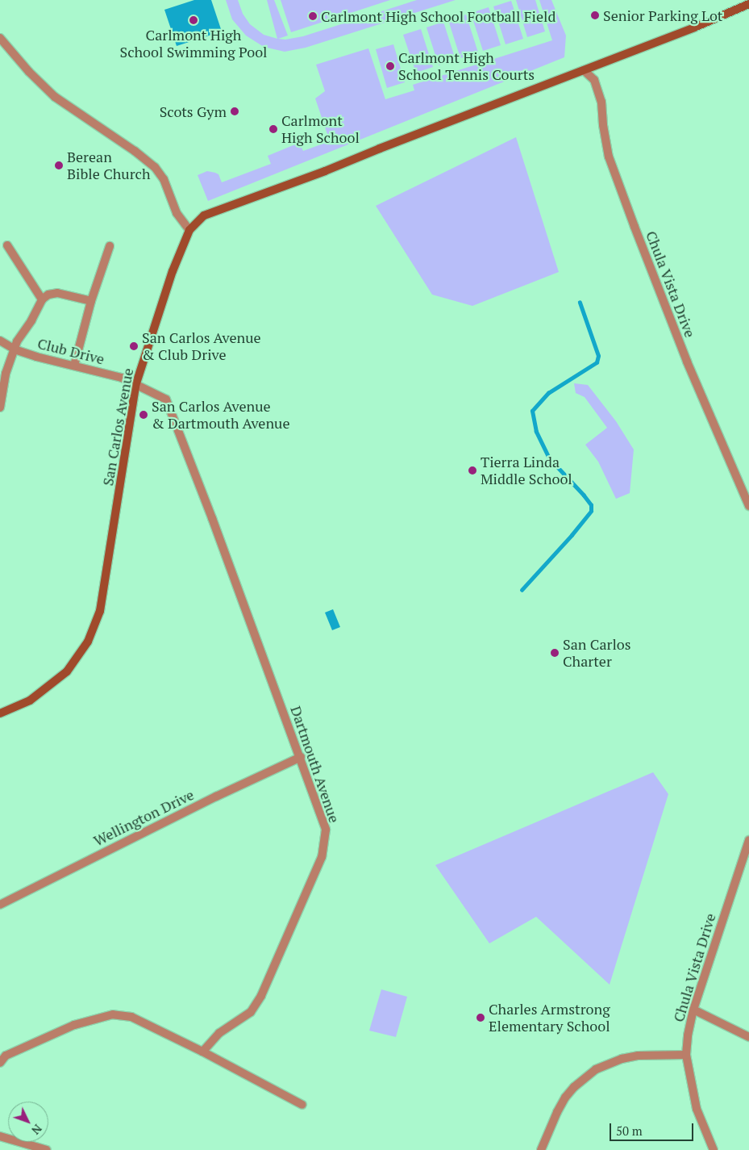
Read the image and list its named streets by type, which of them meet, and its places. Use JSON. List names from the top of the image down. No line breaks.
{"streets":{"main road":["San Carlos Avenue"],"street":["Chula Vista Drive","Club Drive","Dartmouth Avenue","Wellington Drive"]},"crossings":[["Chula Vista Drive","San Carlos Avenue"],["Club Drive","San Carlos Avenue"],["Club Drive","Dartmouth Avenue"],["San Carlos Avenue","Dartmouth Avenue"],["Dartmouth Avenue","Wellington Drive"]],"places":["Senior Parking Lot","Carlmont High School Football Field","Carlmont High School Swimming Pool","Carlmont High School Tennis Courts","Scots Gym","Carlmont High School","Berean Bible Church","San Carlos Avenue & Club Drive","San Carlos Avenue & Dartmouth Avenue","Tierra Linda Middle School","San Carlos Charter","Charles Armstrong Elementary School"],"scale_bar":"50 m","north":"bottom right"}
